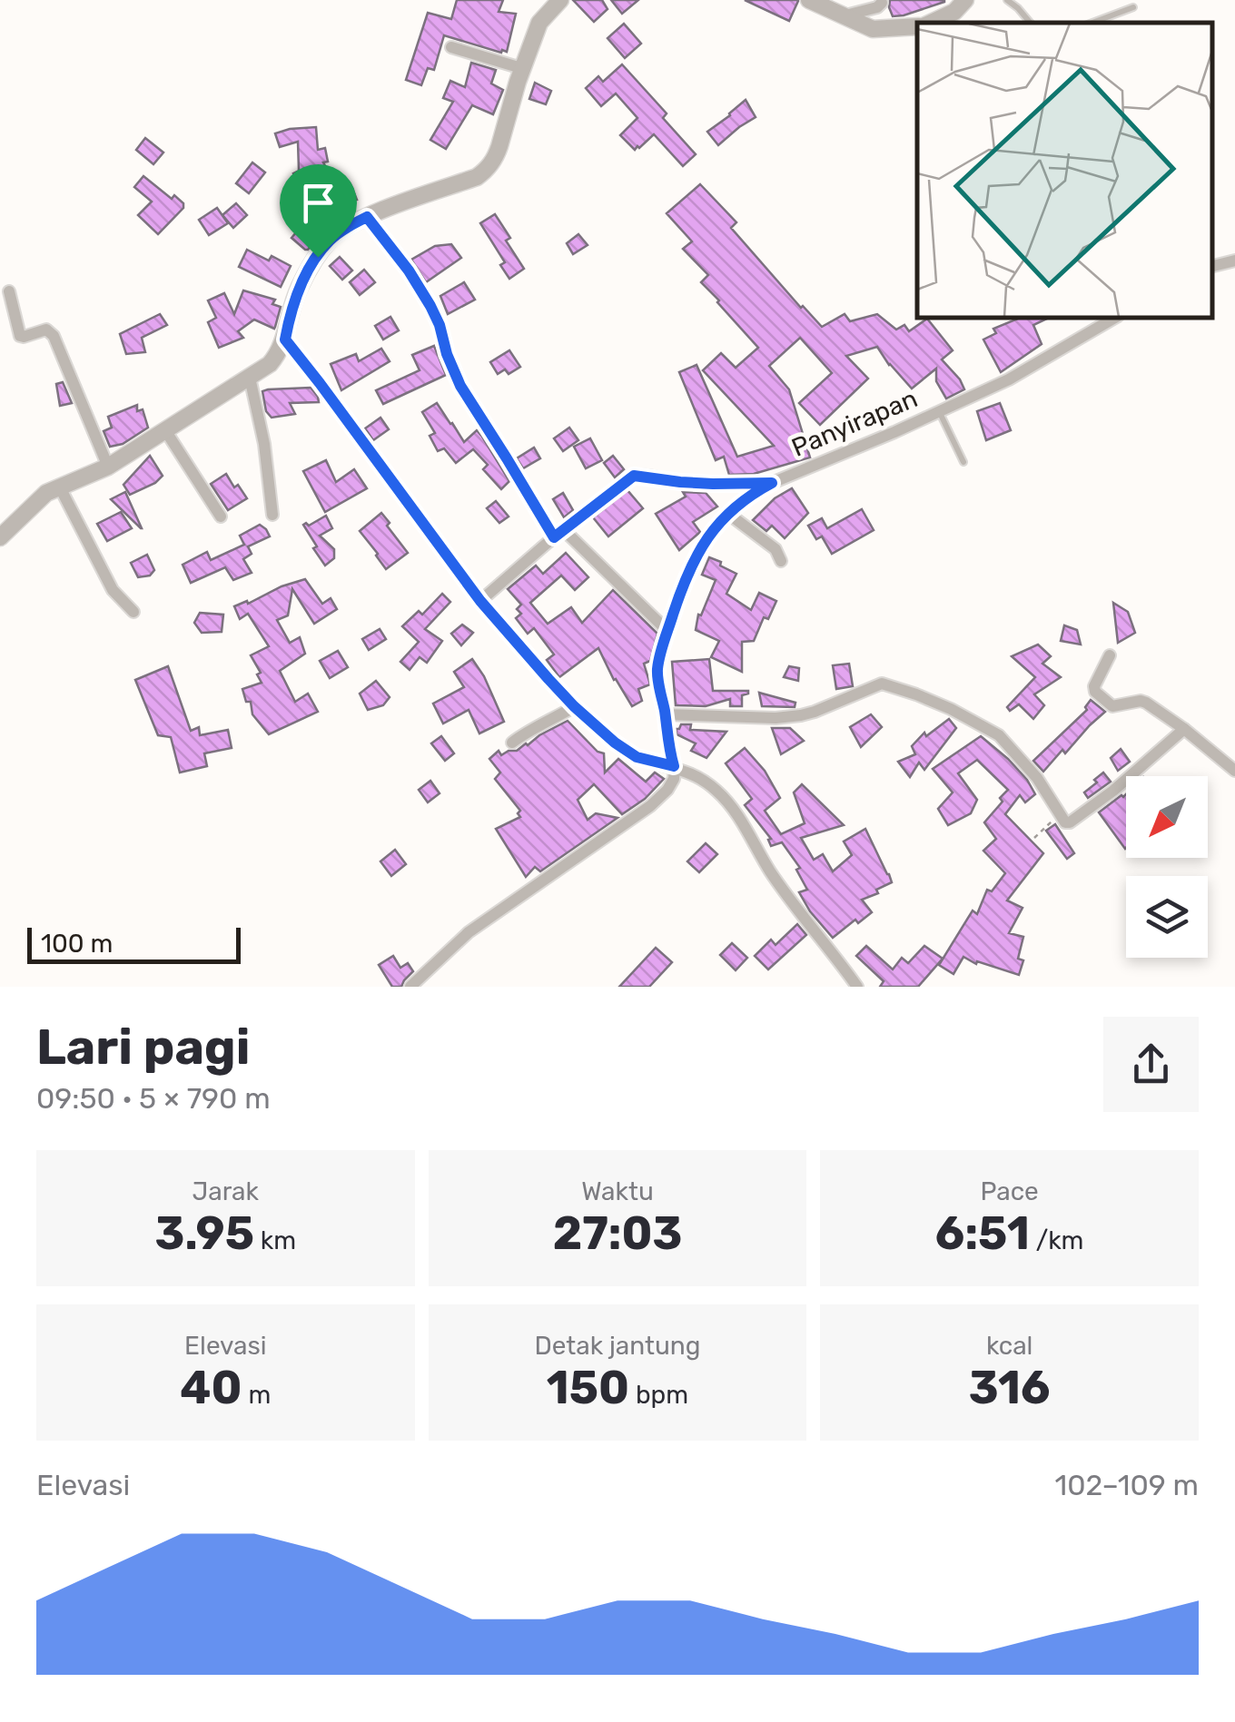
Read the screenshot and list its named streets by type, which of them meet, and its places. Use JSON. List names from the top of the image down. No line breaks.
{"streets":{"street":["Panyirapan"]},"scale_bar":"100 m","north":"bottom left","page":{"scale":"100 m","heading":["Lari pagi","09:50 · 5 × 790 m"],"stats":[["Jarak","3.95 km"],["Waktu","27:03"],["Pace","6:51 /km"],["Elevasi","40 m"],["Detak jantung","150 bpm"],["kcal","316"]],"chart":["Elevasi","102–109 m"]}}
